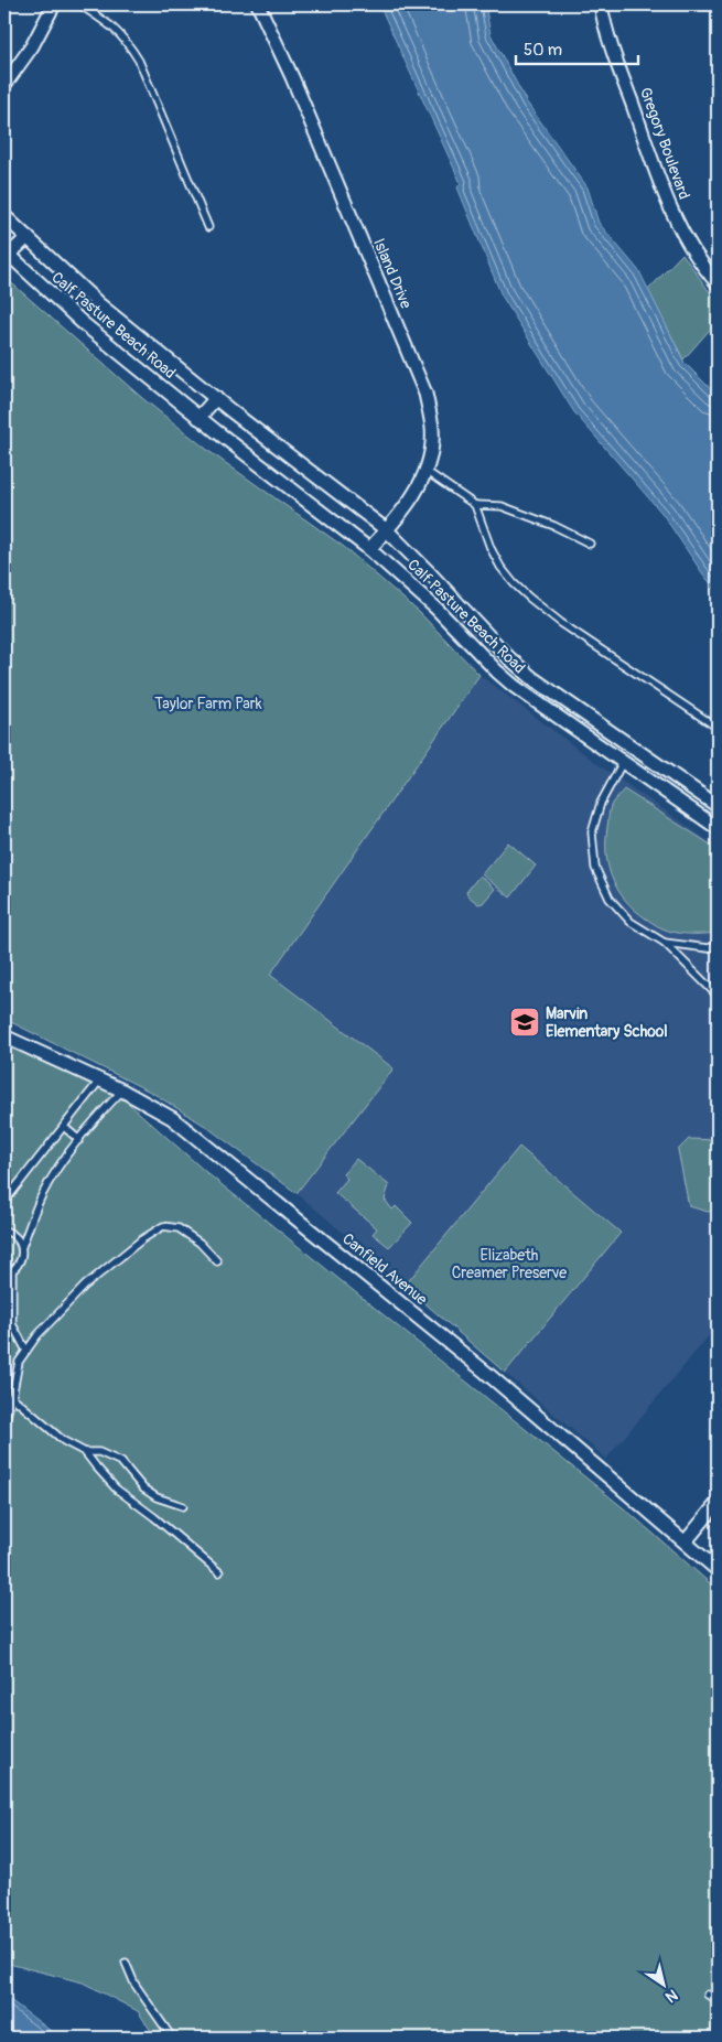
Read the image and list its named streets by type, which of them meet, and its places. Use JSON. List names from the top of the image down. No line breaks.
{"streets":{"street":["Gregory Boulevard","Island Drive","Calf Pasture Beach Road","Canfield Avenue"]},"crossings":[["Island Drive","Calf Pasture Beach Road"]],"parks":["Taylor Farm Park","Elizabeth Creamer Preserve"],"places":{"school or university":["Marvin Elementary School"]},"scale_bar":"50 m","north":"bottom right"}
